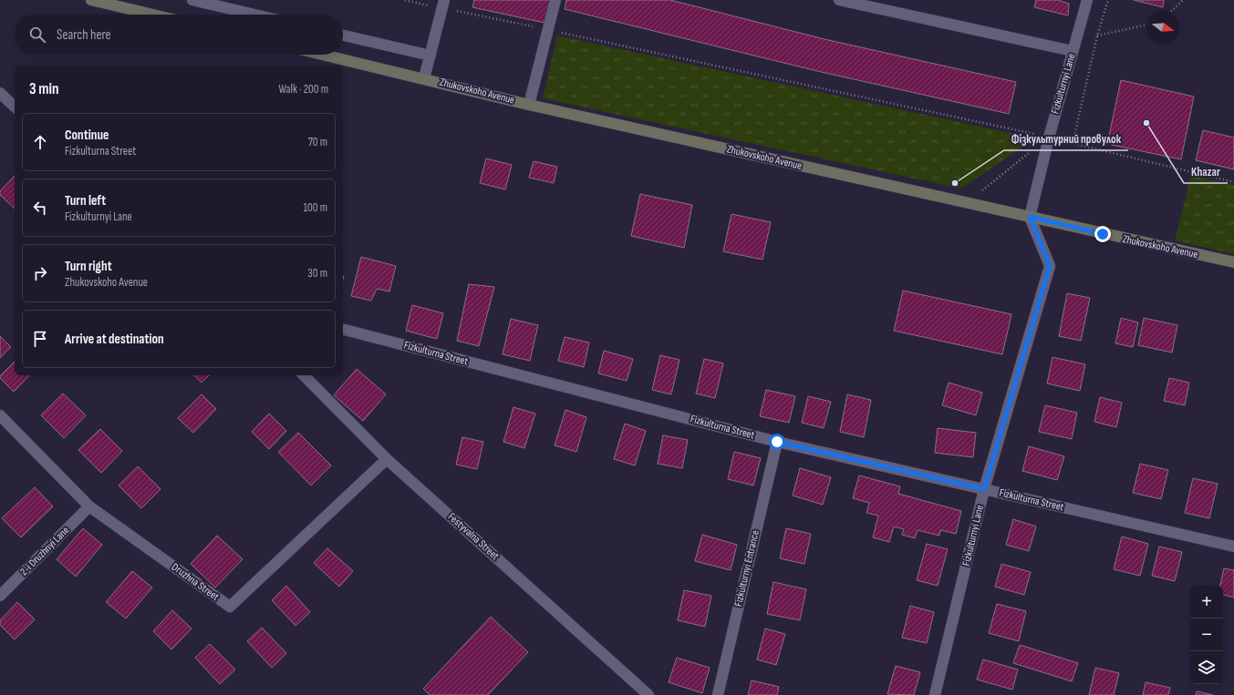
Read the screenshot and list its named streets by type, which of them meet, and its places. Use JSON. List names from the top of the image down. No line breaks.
{"streets":{"street":["Fizkulturnyi Lane","Zhukovskoho Avenue","Fizkulturna Street","Festyvalna Street","2-i Druzhnyi Lane","Fizkulturnyi Entrance","Druzhna Street"]},"crossings":[["Fizkulturnyi Lane","Zhukovskoho Avenue"],["Fizkulturnyi Lane","Fizkulturna Street"],["Fizkulturna Street","Fizkulturnyi Entrance"],["Festyvalna Street","Druzhna Street"],["2-i Druzhnyi Lane","Druzhna Street"]],"places":["Khazar","Фізкультурний провулок"],"north":"right","page":{"search":"Search here","heading":["3 min","Walk · 200 m"],"list":[["Continue","Fizkulturna Street","70 m"],["Turn left","Fizkulturnyi Lane","100 m"],["Turn right","Zhukovskoho Avenue","30 m"],"Arrive at destination"],"map_buttons":["+","−"]}}
